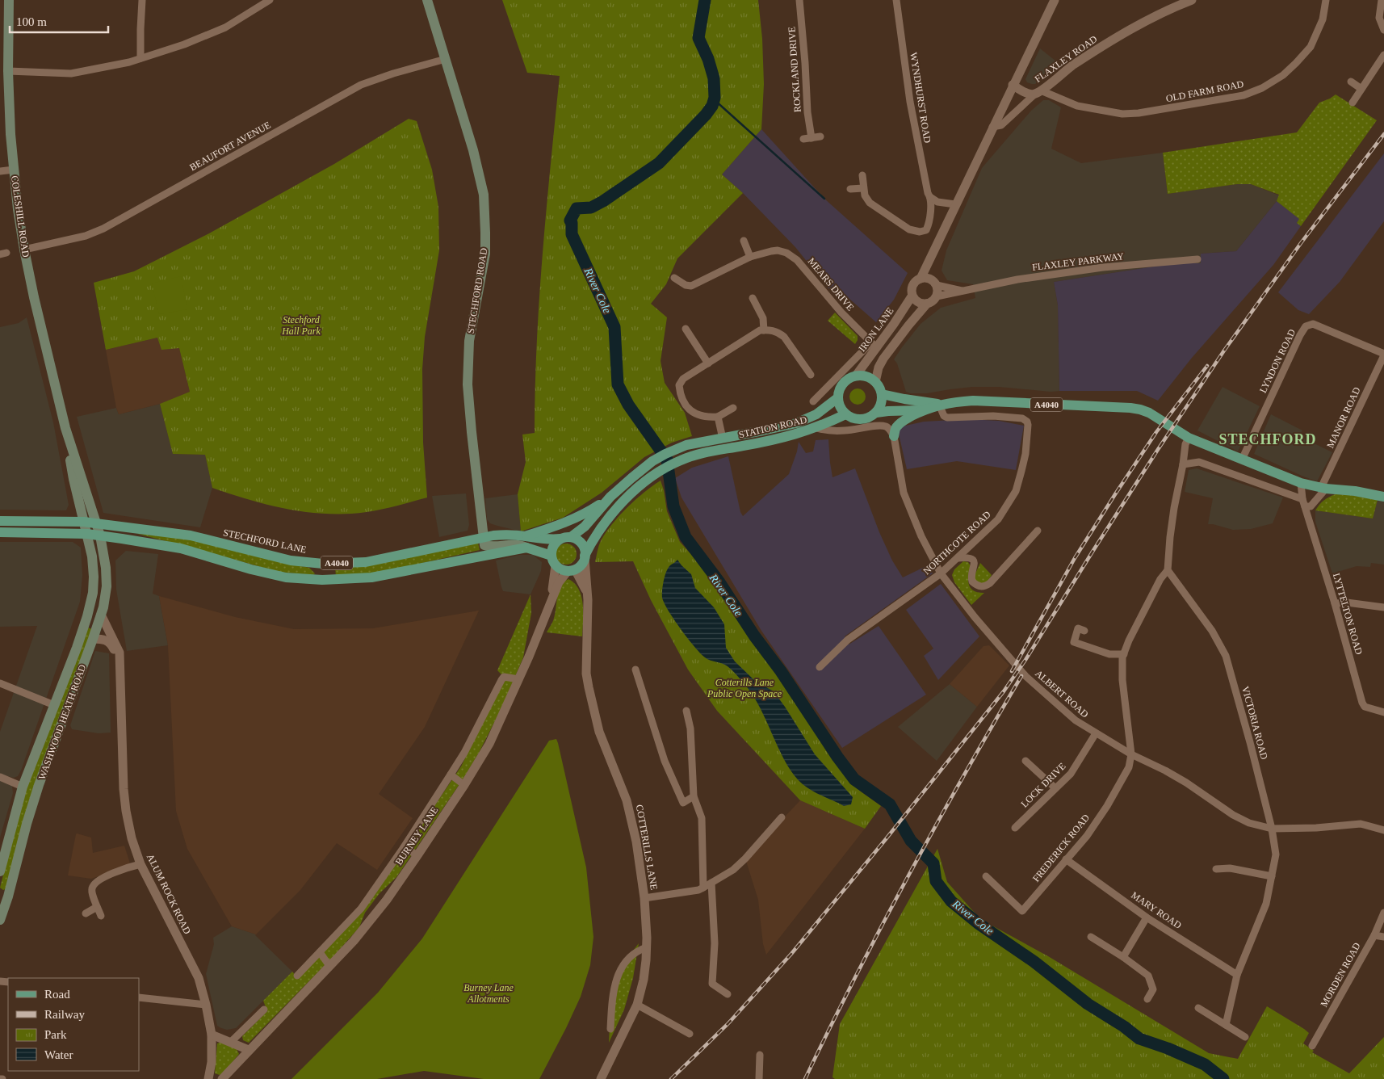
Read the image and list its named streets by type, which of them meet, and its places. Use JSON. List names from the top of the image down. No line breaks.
{"streets":{"main road":["COLESHILL ROAD","STECHFORD ROAD","A4040","STATION ROAD","STECHFORD LANE","WASHWOOD HEATH ROAD"],"street":["FLAXLEY ROAD","ROCKLAND DRIVE","OLD FARM ROAD","WYNDHURST ROAD","BEAUFORT AVENUE","FLAXLEY PARKWAY","MEARS DRIVE","IRON LANE","LYNDON ROAD","MANOR ROAD","NORTHCOTE ROAD","LYTTELTON ROAD","ALBERT ROAD","VICTORIA ROAD","LOCK DRIVE","BURNEY LANE","COTTERILLS LANE","FREDERICK ROAD","ALUM ROCK ROAD","MARY ROAD","MORDEN ROAD"]},"crossings":[["FLAXLEY ROAD","OLD FARM ROAD"],["BEAUFORT AVENUE","COLESHILL ROAD"],["BEAUFORT AVENUE","STECHFORD ROAD"],["COLESHILL ROAD","A4040"],["COLESHILL ROAD","STECHFORD LANE"],["COLESHILL ROAD","WASHWOOD HEATH ROAD"],["FLAXLEY PARKWAY","IRON LANE"],["MEARS DRIVE","IRON LANE"],["STECHFORD ROAD","STECHFORD LANE"],["IRON LANE","A4040"],["LYNDON ROAD","A4040"],["LYNDON ROAD","MANOR ROAD"],["A4040","MANOR ROAD"],["A4040","STATION ROAD"],["A4040","STECHFORD LANE"],["A4040","NORTHCOTE ROAD"],["A4040","LYTTELTON ROAD"],["A4040","ALBERT ROAD"],["A4040","WASHWOOD HEATH ROAD"],["A4040","BURNEY LANE"],["A4040","COTTERILLS LANE"],["STATION ROAD","STECHFORD LANE"],["STATION ROAD","ALBERT ROAD"],["STATION ROAD","BURNEY LANE"],["STATION ROAD","COTTERILLS LANE"],["STECHFORD LANE","WASHWOOD HEATH ROAD"],["STECHFORD LANE","BURNEY LANE"],["STECHFORD LANE","COTTERILLS LANE"],["NORTHCOTE ROAD","ALBERT ROAD"],["ALBERT ROAD","VICTORIA ROAD"],["ALBERT ROAD","LOCK DRIVE"],["ALBERT ROAD","FREDERICK ROAD"],["WASHWOOD HEATH ROAD","ALUM ROCK ROAD"],["VICTORIA ROAD","FREDERICK ROAD"],["VICTORIA ROAD","MARY ROAD"],["BURNEY LANE","COTTERILLS LANE"],["FREDERICK ROAD","MARY ROAD"]],"districts":["STECHFORD"],"water":["River Cole"],"parks":["Stechford Hall Park","Cotterills Lane Public Open Space","Burney Lane Allotments"],"legend":["Road","Railway","Park","Water"],"scale_bar":"100 m"}
